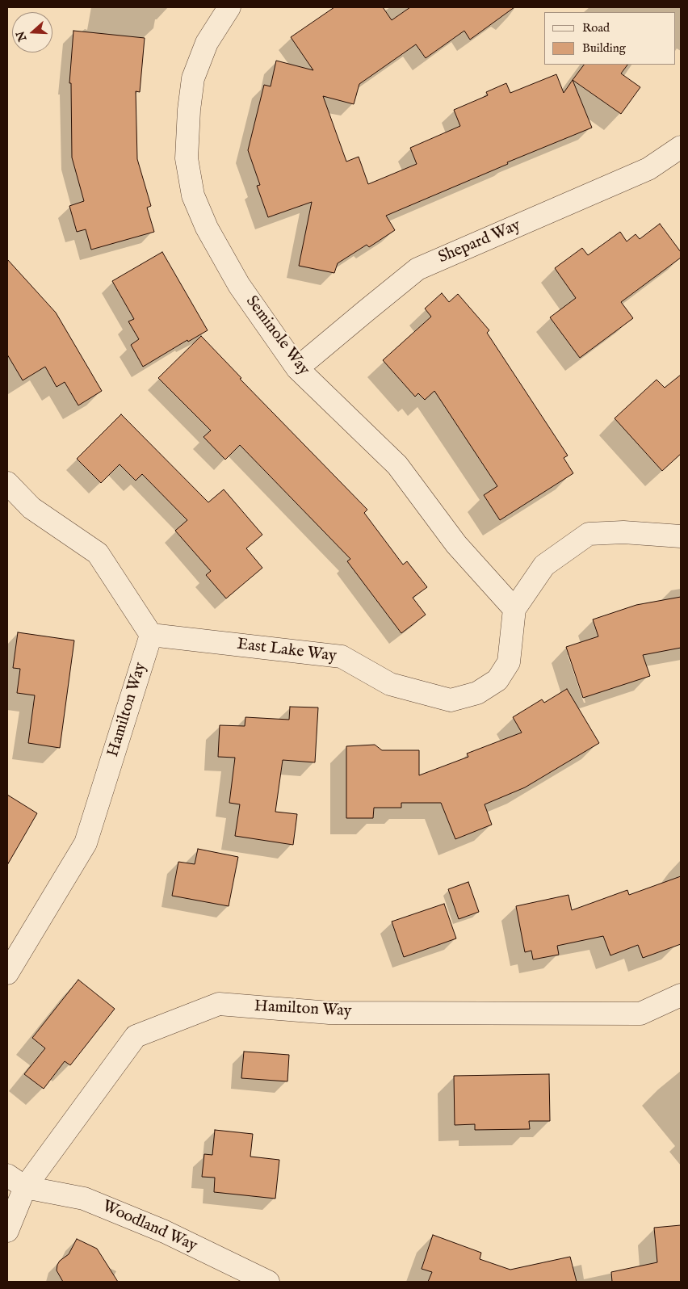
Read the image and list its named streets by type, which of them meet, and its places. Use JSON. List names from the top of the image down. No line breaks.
{"streets":{"street":["Shepard Way","Seminole Way","East Lake Way","Hamilton Way","Woodland Way"]},"crossings":[["Shepard Way","Seminole Way"],["Seminole Way","East Lake Way"],["East Lake Way","Hamilton Way"],["Hamilton Way","Woodland Way"]],"legend":["Road","Building"],"north":"left"}
